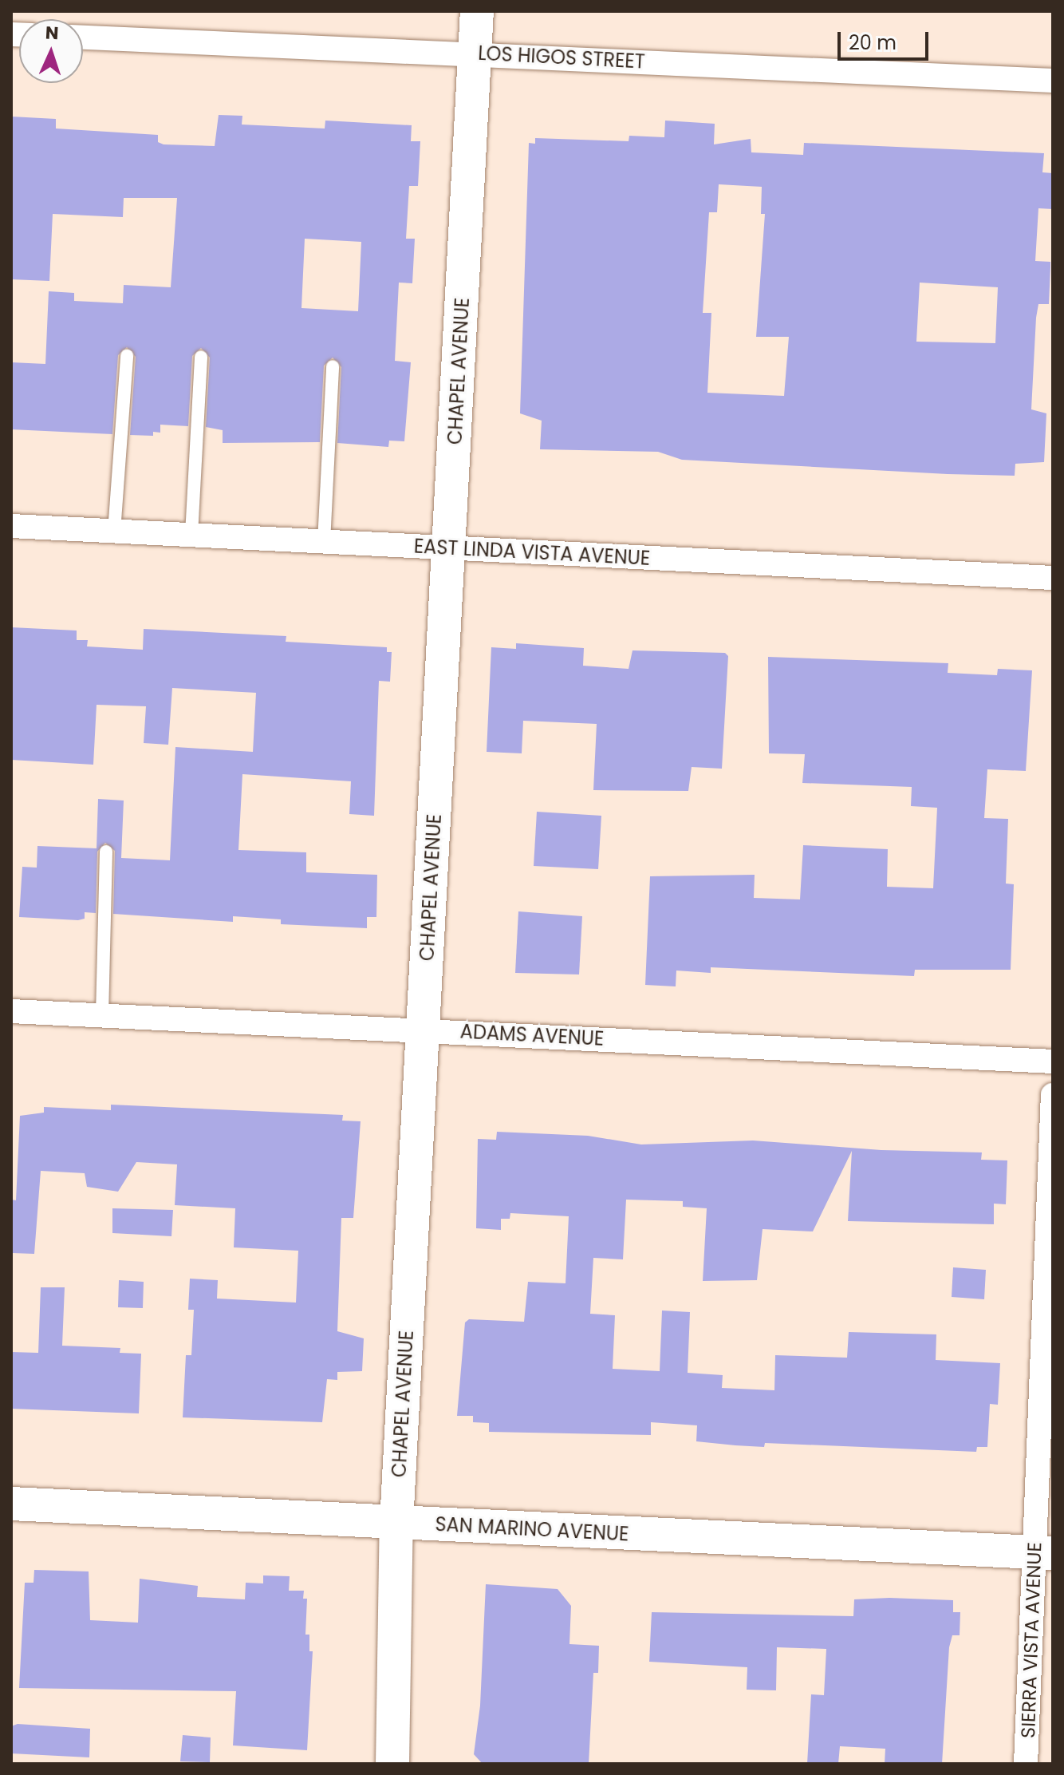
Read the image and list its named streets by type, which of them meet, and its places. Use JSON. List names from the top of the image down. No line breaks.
{"streets":{"street":["LOS HIGOS STREET","CHAPEL AVENUE","EAST LINDA VISTA AVENUE","ADAMS AVENUE","SAN MARINO AVENUE","SIERRA VISTA AVENUE"]},"crossings":[["LOS HIGOS STREET","CHAPEL AVENUE"],["CHAPEL AVENUE","EAST LINDA VISTA AVENUE"],["CHAPEL AVENUE","ADAMS AVENUE"],["CHAPEL AVENUE","SAN MARINO AVENUE"],["SAN MARINO AVENUE","SIERRA VISTA AVENUE"]],"scale_bar":"20 m","north":"top"}
